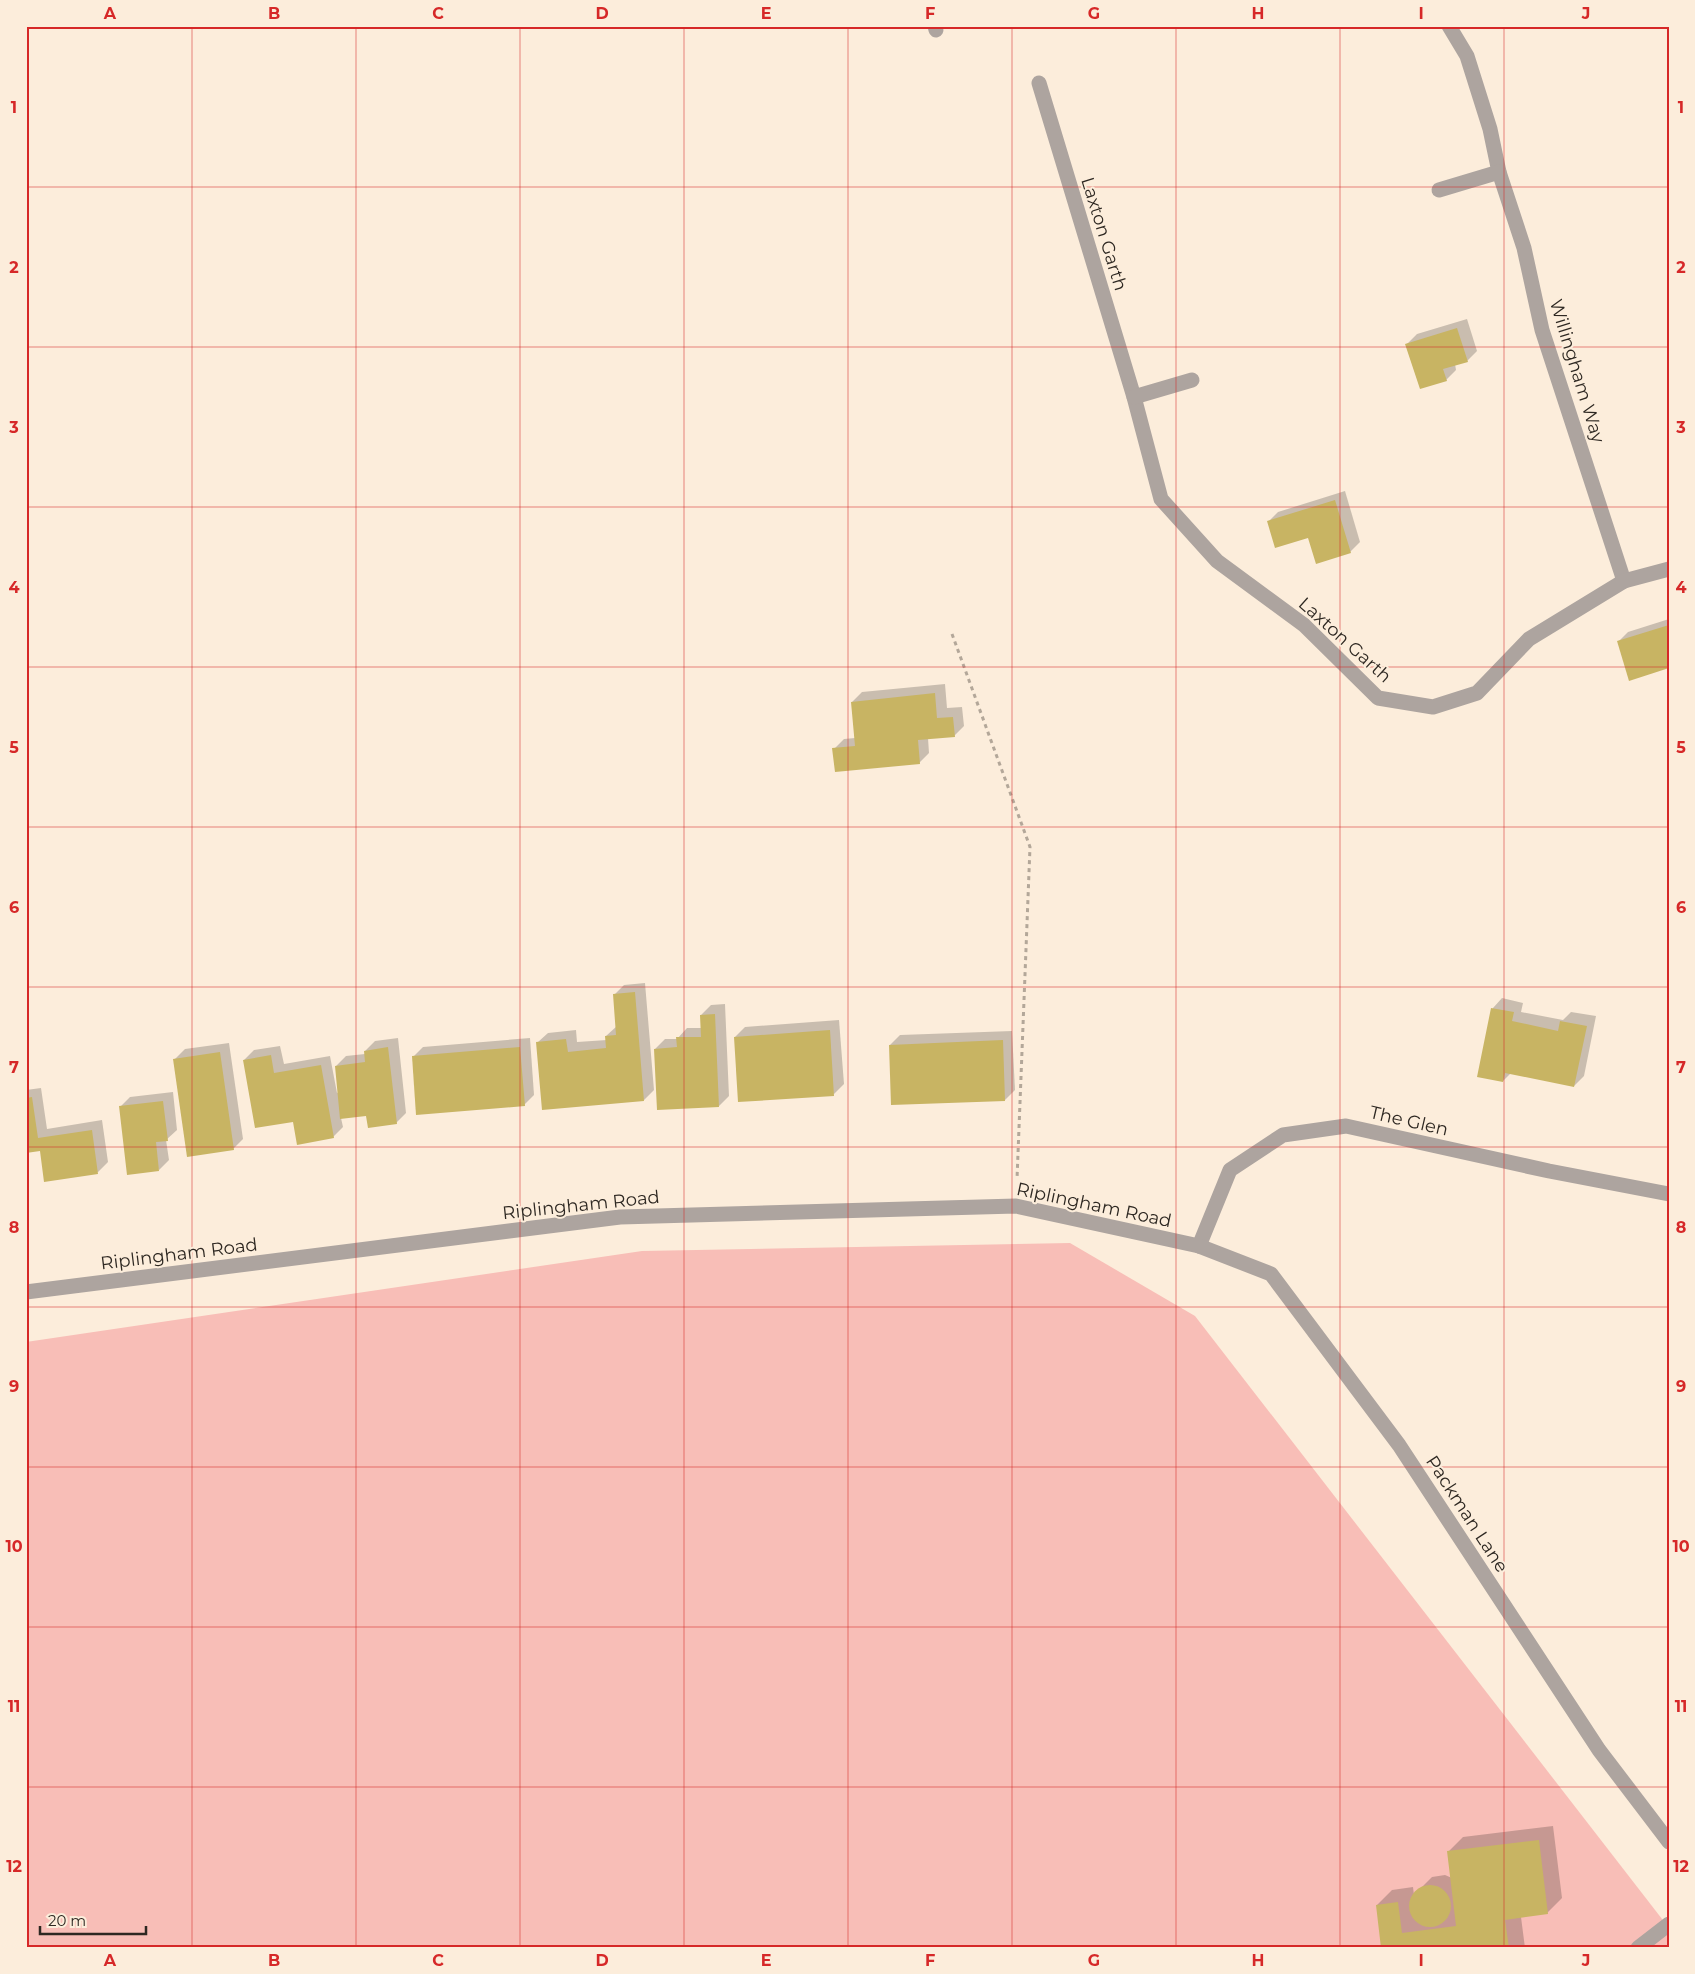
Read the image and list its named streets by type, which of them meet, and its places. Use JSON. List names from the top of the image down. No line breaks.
{"streets":{"street":["Laxton Garth","Willingham Way","The Glen","Riplingham Road","Packman Lane"]},"crossings":[["Laxton Garth","Willingham Way"],["The Glen","Riplingham Road"],["The Glen","Packman Lane"],["Riplingham Road","Packman Lane"]],"scale_bar":"20 m","grid":{"columns":["A","B","C","D","E","F","G","H","I","J"],"rows":["1","2","3","4","5","6","7","8","9","10","11","12"]}}
